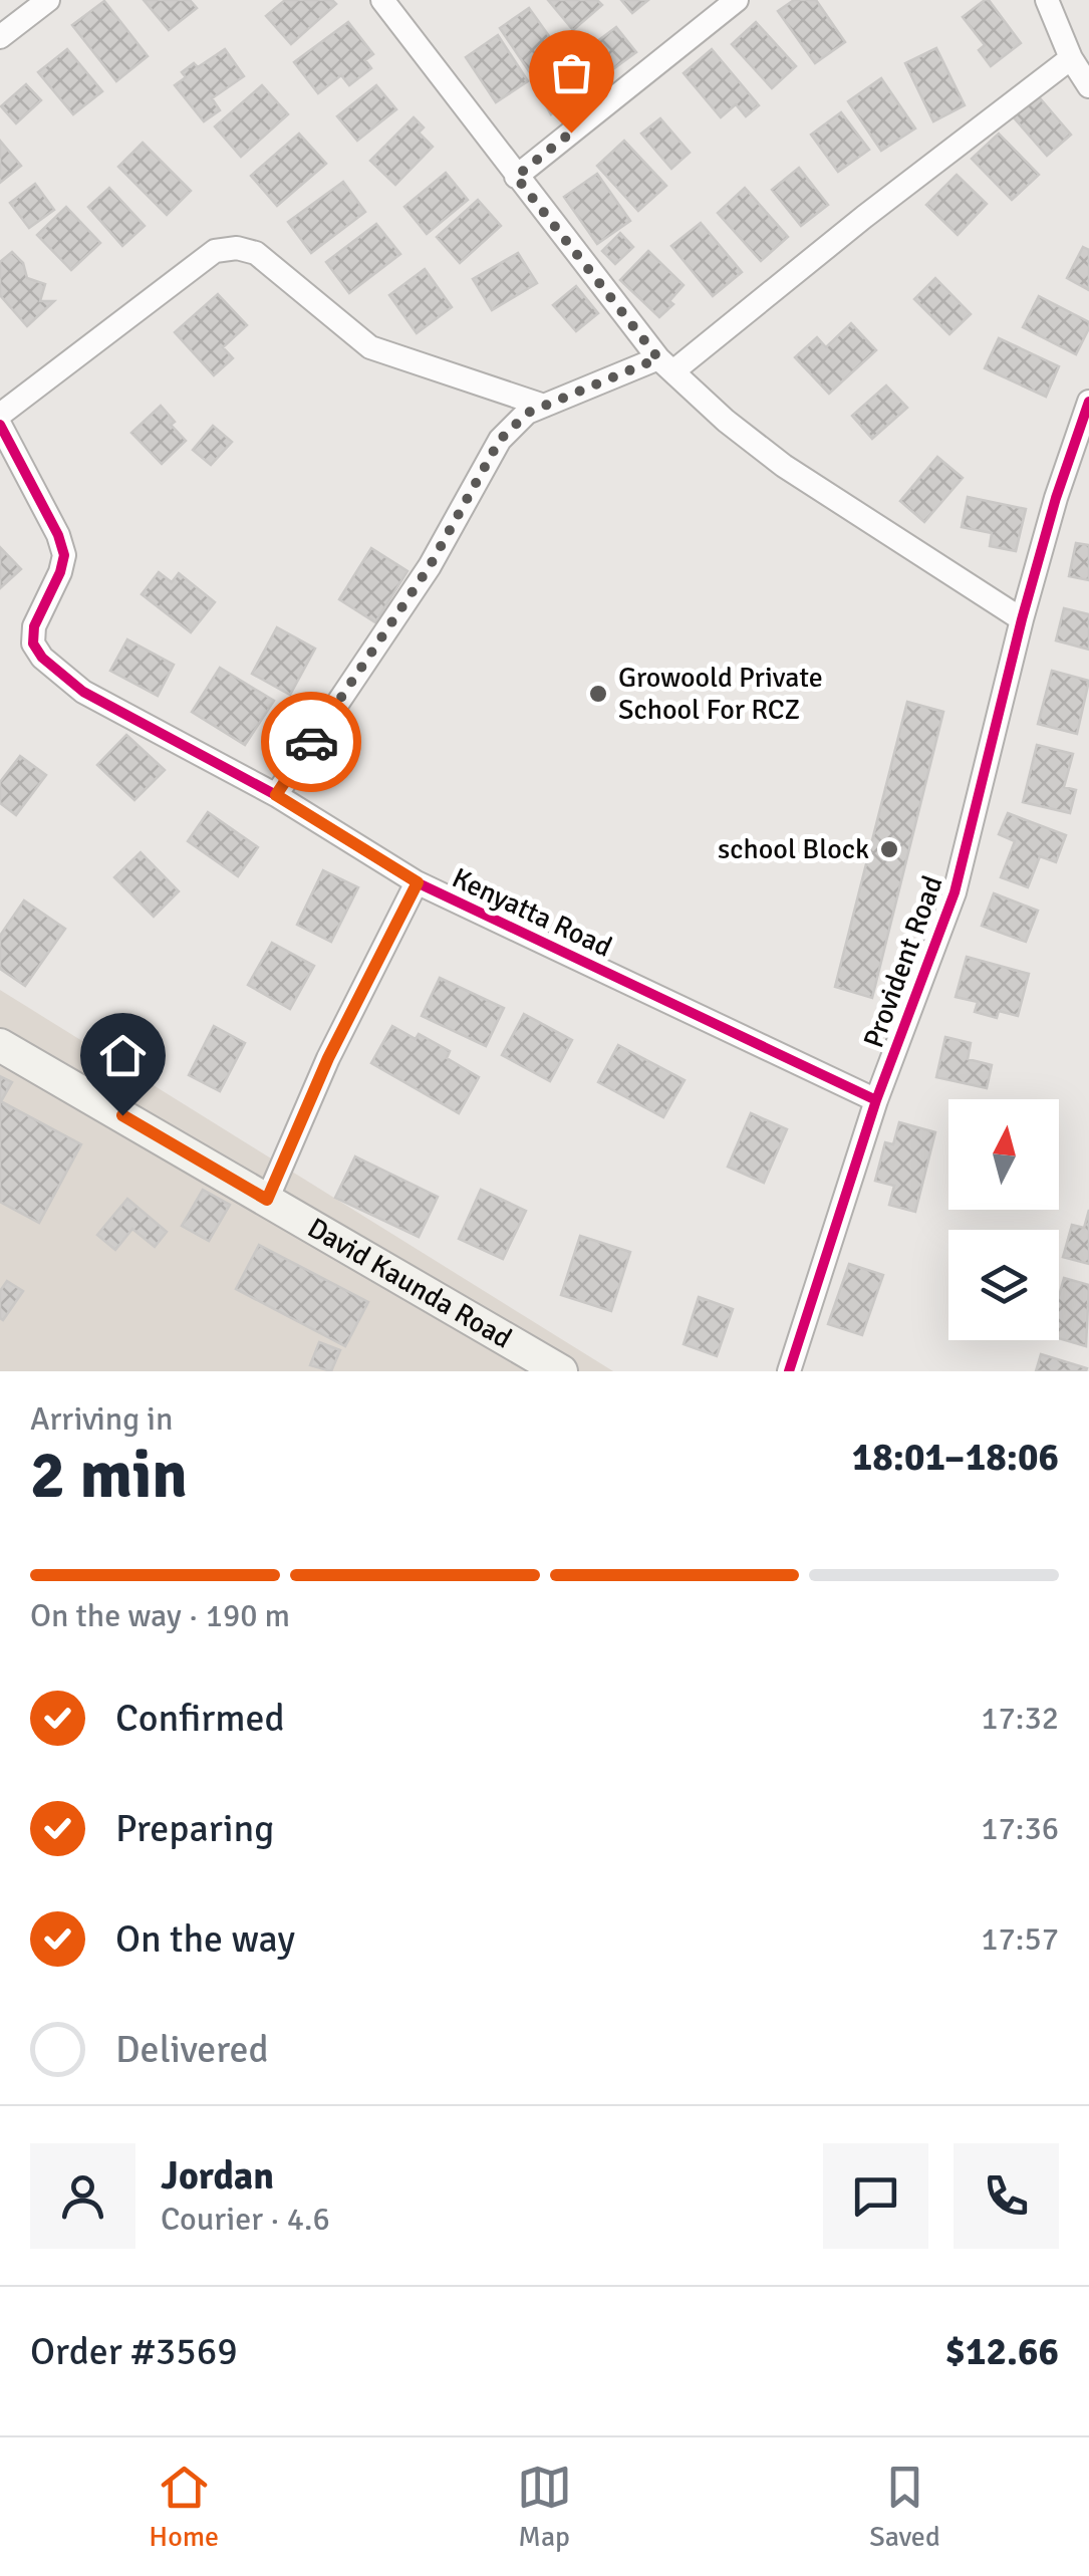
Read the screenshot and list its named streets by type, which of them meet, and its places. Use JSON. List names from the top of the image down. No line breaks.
{"streets":{"street":["Kenyatta Road","Provident Road","David Kaunda Road"]},"crossings":[["Kenyatta Road","Provident Road"]],"places":["Growoold Private School For RCZ","school Block"],"north":"top","page":{"heading":["2 min","Arriving in","18:01–18:06"],"panel":["Jordan","Courier · 4.6","Order #3569","$12.66"],"bar":"On the way · 190 m","list":[["Confirmed","17:32"],["Preparing","17:36"],["On the way","17:57"],"Delivered"],"tabs":["Home","Map","Saved"]}}
